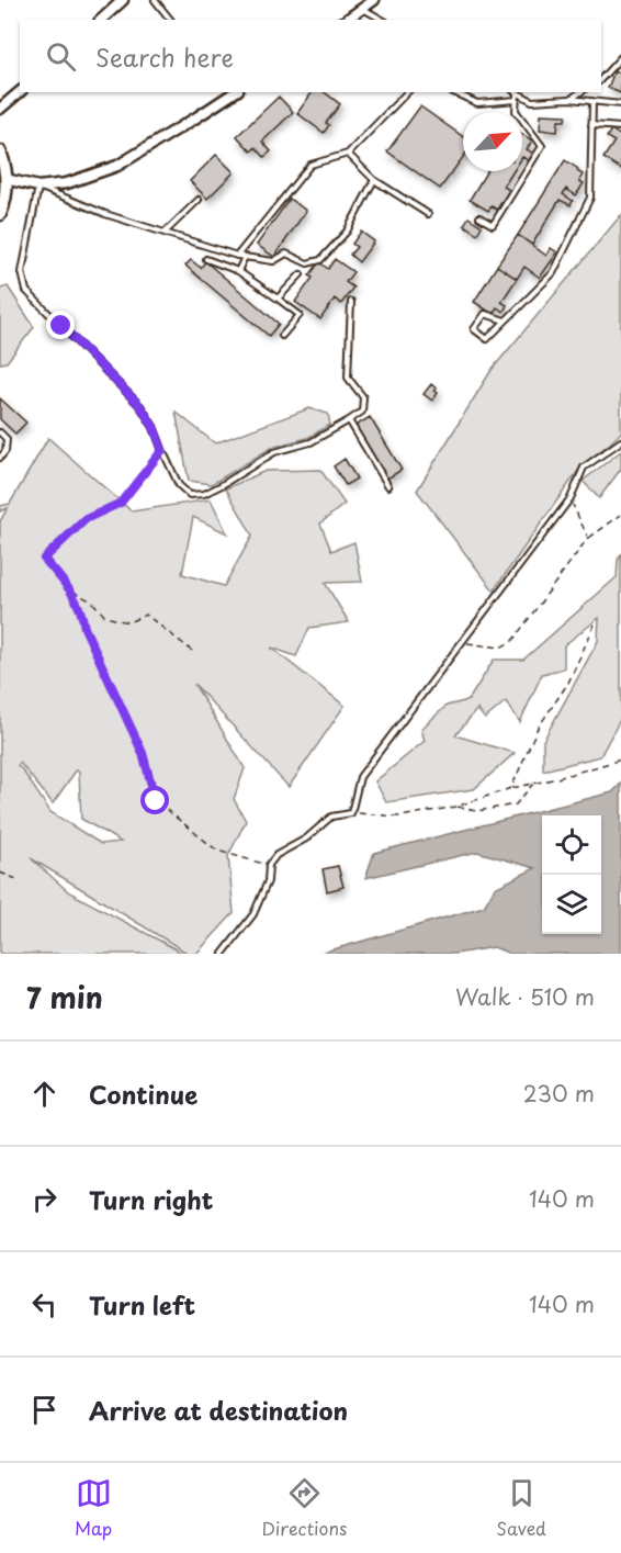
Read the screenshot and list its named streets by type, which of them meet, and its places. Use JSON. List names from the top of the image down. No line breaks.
{"north":"top right","page":{"search":"Search here","heading":["7 min","Walk · 510 m"],"list":[["Continue","230 m"],["Turn right","140 m"],["Turn left","140 m"],"Arrive at destination"],"nav":["Map","Directions","Saved"]}}
